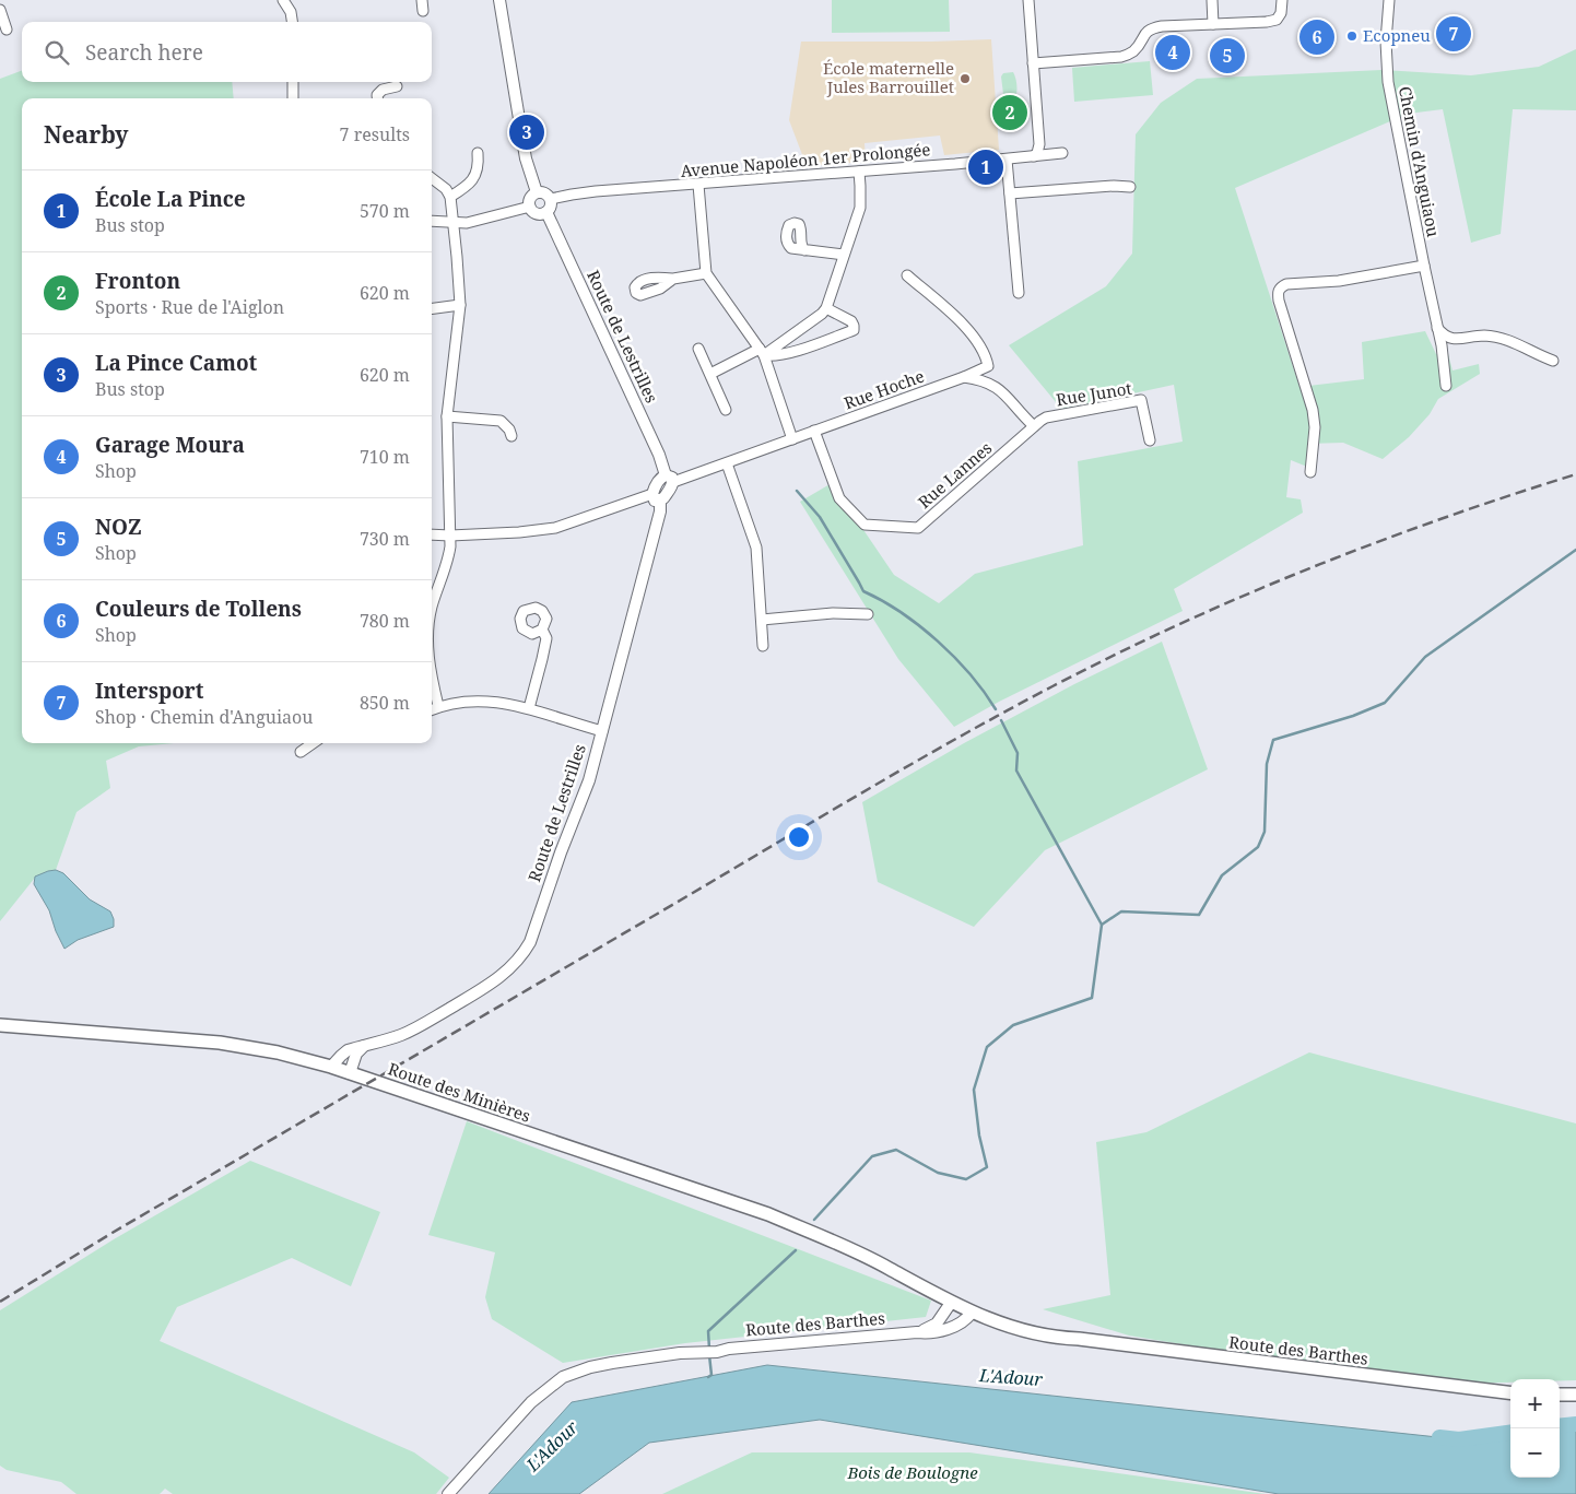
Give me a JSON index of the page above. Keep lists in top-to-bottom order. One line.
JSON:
{"streets":{"main road":["Route des Minières","Route des Barthes"],"street":["Avenue Napoléon 1er Prolongée","Chemin d'Anguiaou","Route de Lestrilles","Rue Hoche","Rue Junot","Rue Lannes"]},"crossings":[["Avenue Napoléon 1er Prolongée","Route de Lestrilles"],["Route de Lestrilles","Rue Hoche"],["Route de Lestrilles","Route des Minières"],["Rue Hoche","Rue Lannes"],["Rue Junot","Rue Lannes"],["Route des Minières","Route des Barthes"]],"water":["L'Adour"],"parks":["Bois de Boulogne"],"places":["Ecopneu","École maternelle Jules Barrouillet"],"page":{"pins":["7","6","4","5","2","3","1"],"search":"Search here","heading":["Nearby","7 results"],"list":[{"mark":"1","name":"École La Pince","note":"Bus stop","value":"570 m"},{"mark":"2","name":"Fronton","note":"Sports · Rue de l'Aiglon","value":"620 m"},{"mark":"3","name":"La Pince Camot","note":"Bus stop","value":"620 m"},{"mark":"4","name":"Garage Moura","note":"Shop","value":"710 m"},{"mark":"5","name":"NOZ","note":"Shop","value":"730 m"},{"mark":"6","name":"Couleurs de Tollens","note":"Shop","value":"780 m"},{"mark":"7","name":"Intersport","note":"Shop · Chemin d'Anguiaou","value":"850 m"}],"map_buttons":["+","−"]}}
